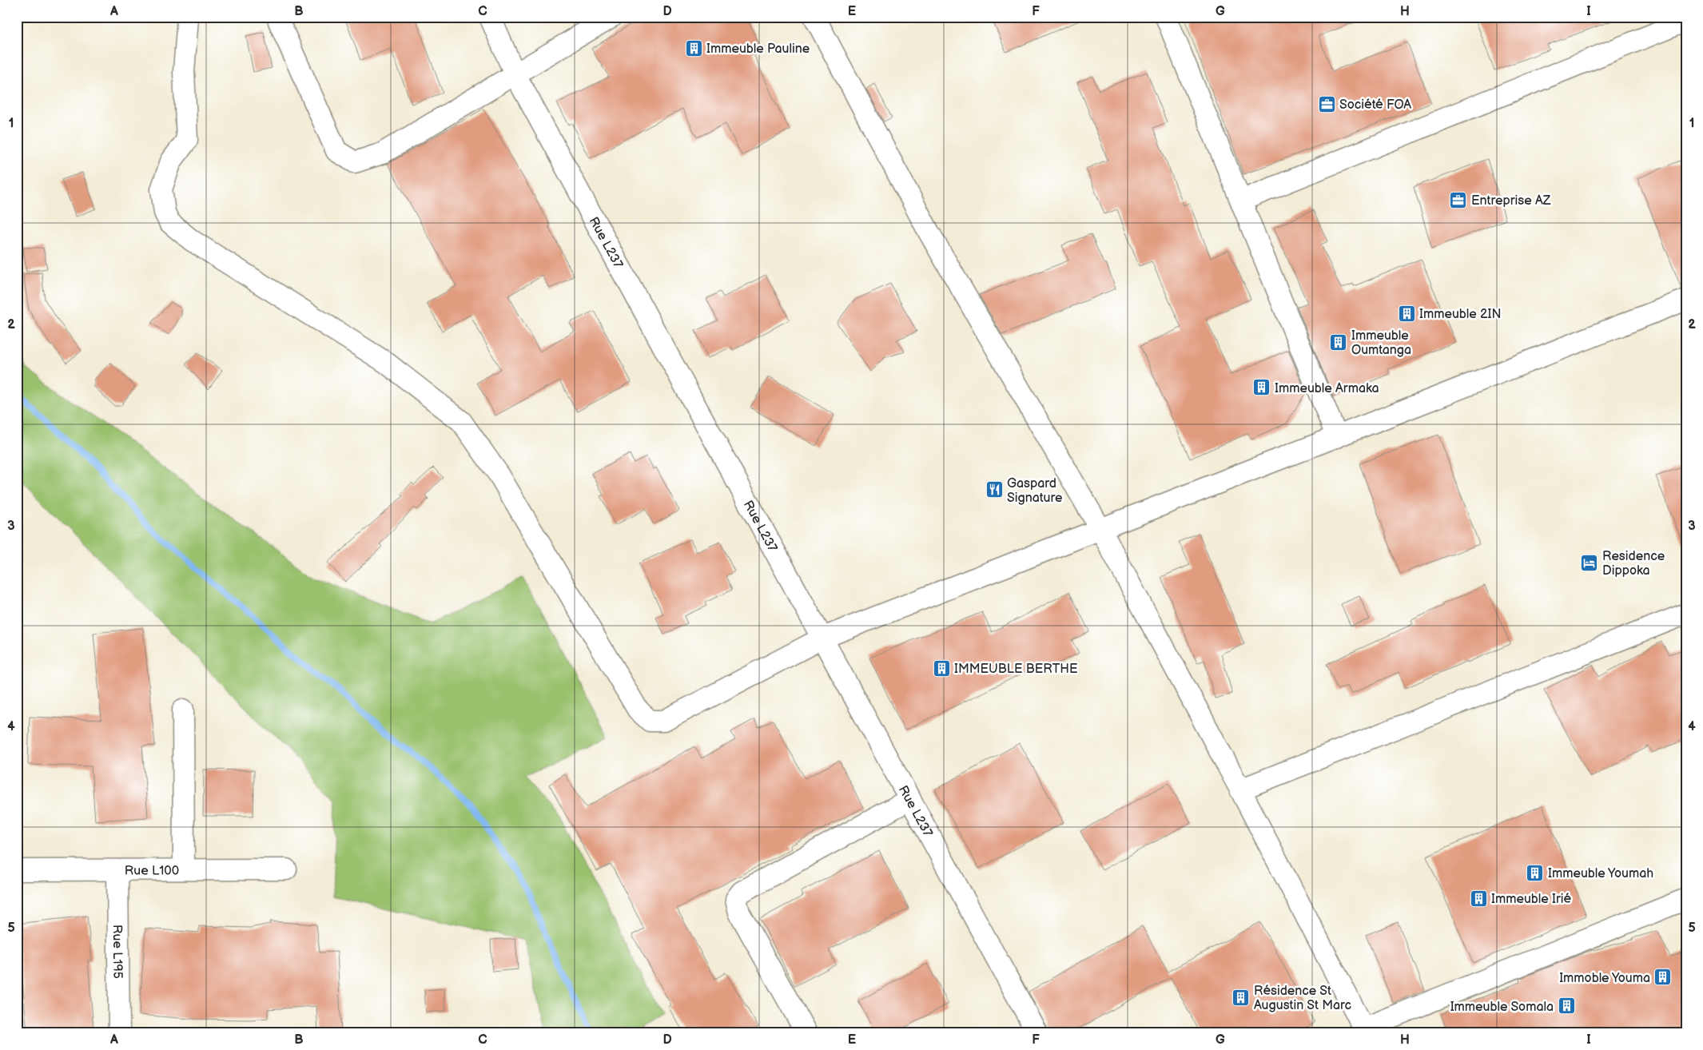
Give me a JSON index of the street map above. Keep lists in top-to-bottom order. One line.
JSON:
{"streets":{"street":["Rue L237","Rue L100","Rue L195"]},"crossings":[["Rue L100","Rue L195"]],"places":{"building":["Immeuble Pauline","Immeuble 2IN","Immeuble Oumtanga","Immeuble Armaka","IMMEUBLE BERTHE","Immeuble Youmah","Immeuble Irié","Immoble Youma","Résidence St Augustin St Marc","Immeuble Somala"],"office":["Société FOA","Entreprise AZ"],"restaurant":["Gaspard Signature"],"hotel":["Residence Dippoka"]},"grid":{"columns":["A","B","C","D","E","F","G","H","I"],"rows":["1","2","3","4","5"]}}
